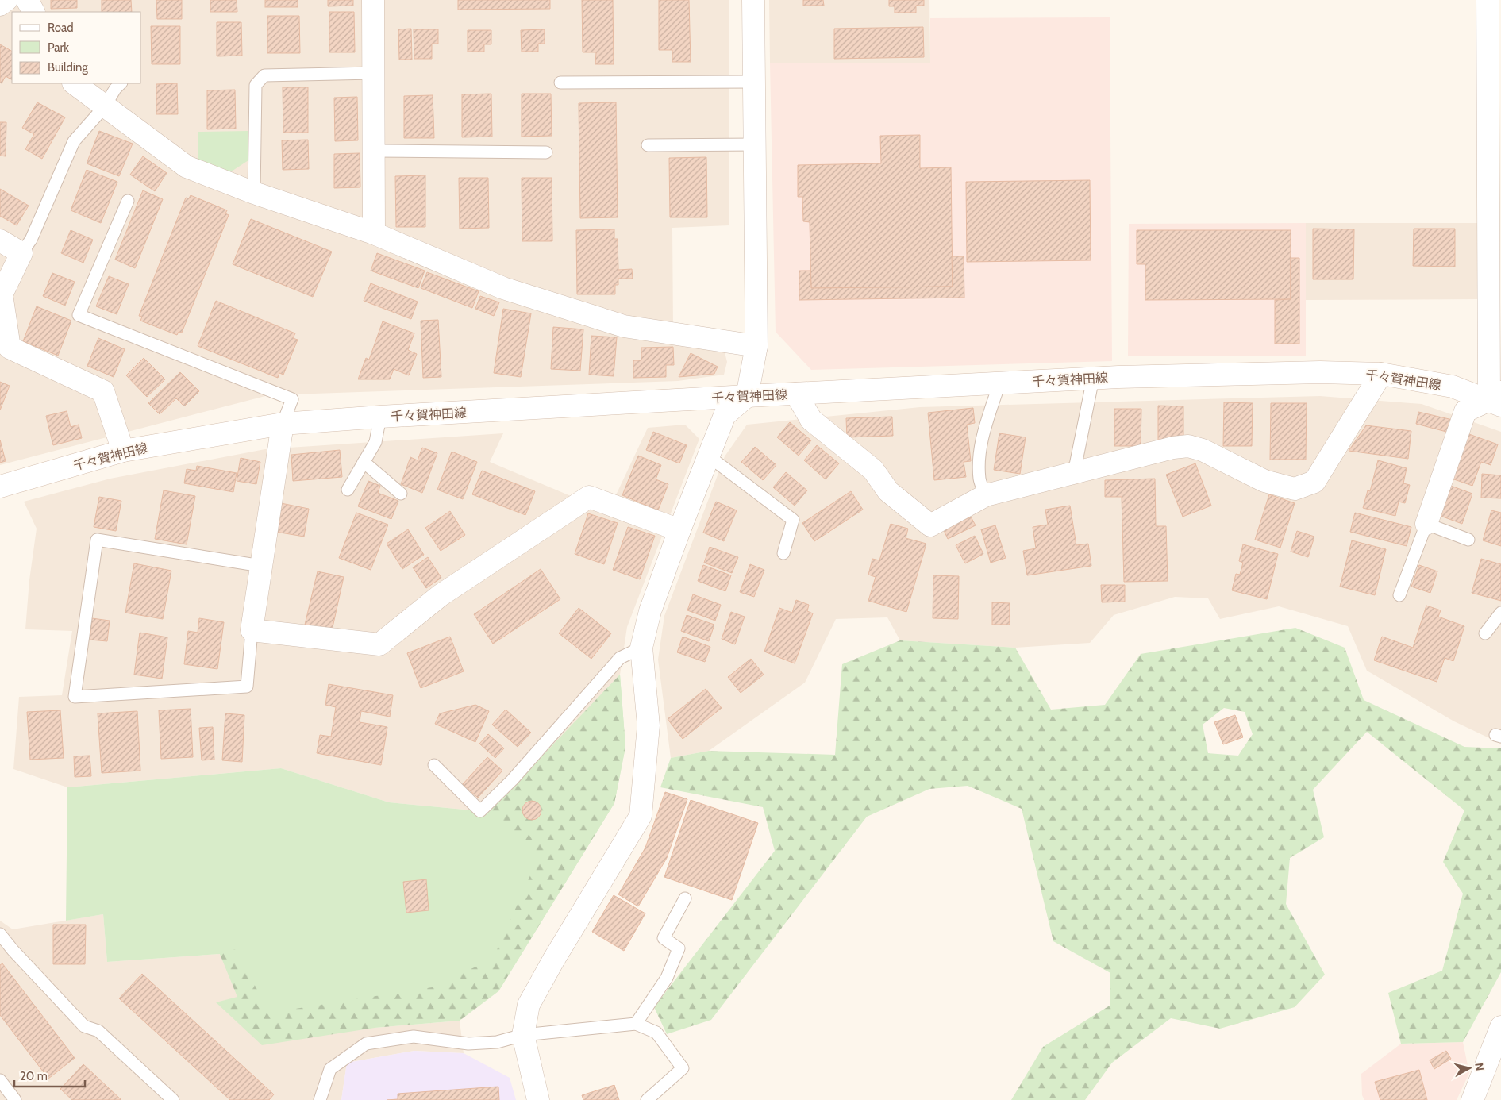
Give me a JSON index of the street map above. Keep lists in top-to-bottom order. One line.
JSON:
{"streets":{"street":["千々賀神田線"]},"legend":["Road","Park","Building"],"scale_bar":"20 m","north":"right"}
